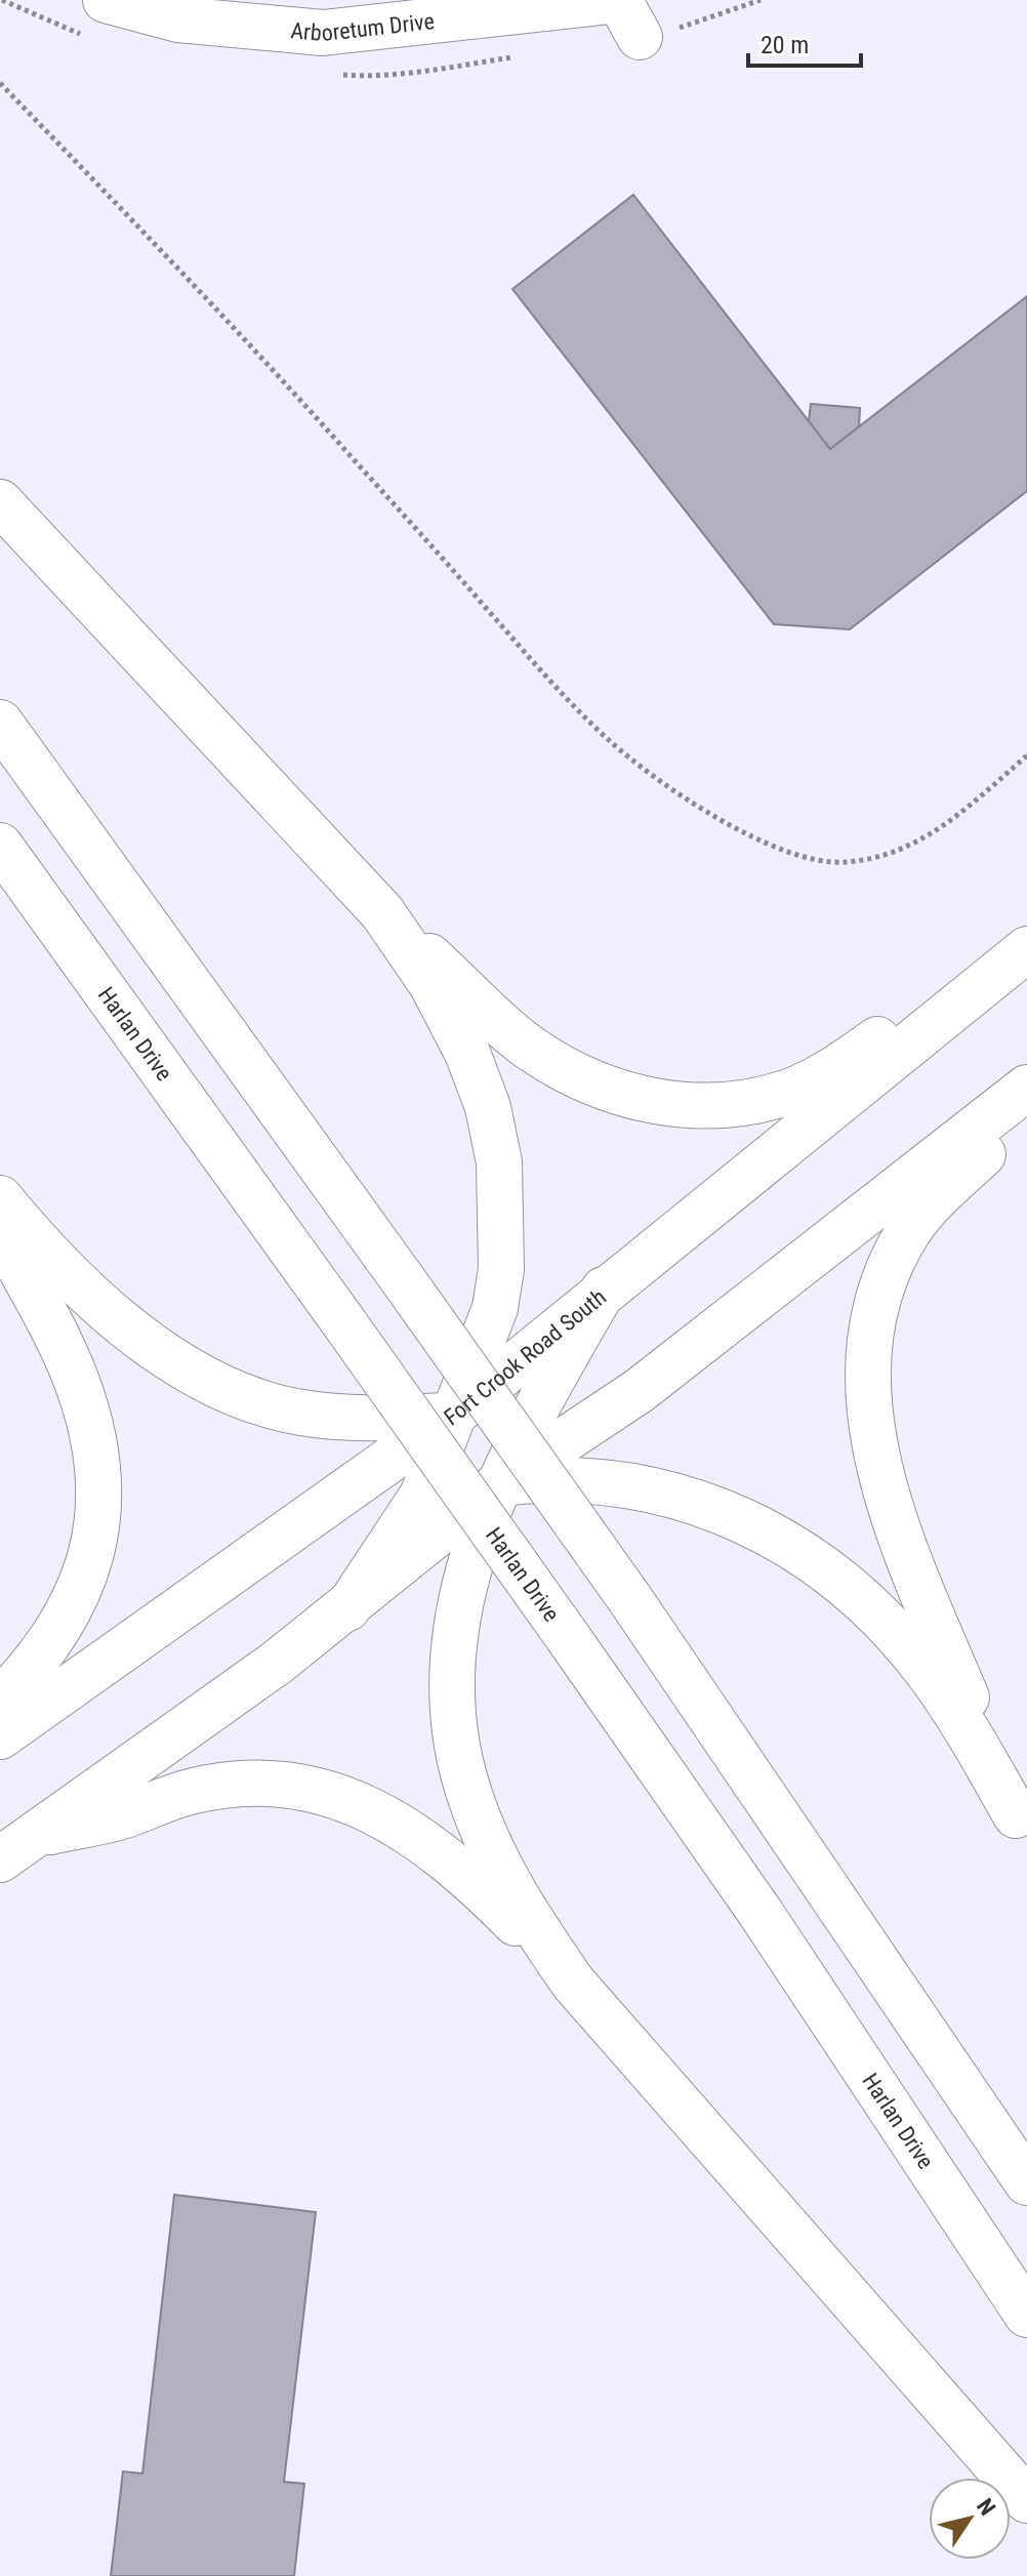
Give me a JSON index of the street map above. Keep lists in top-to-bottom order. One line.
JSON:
{"streets":{"main road":["Arboretum Drive","Harlan Drive","Fort Crook Road South"]},"scale_bar":"20 m","north":"top right"}
